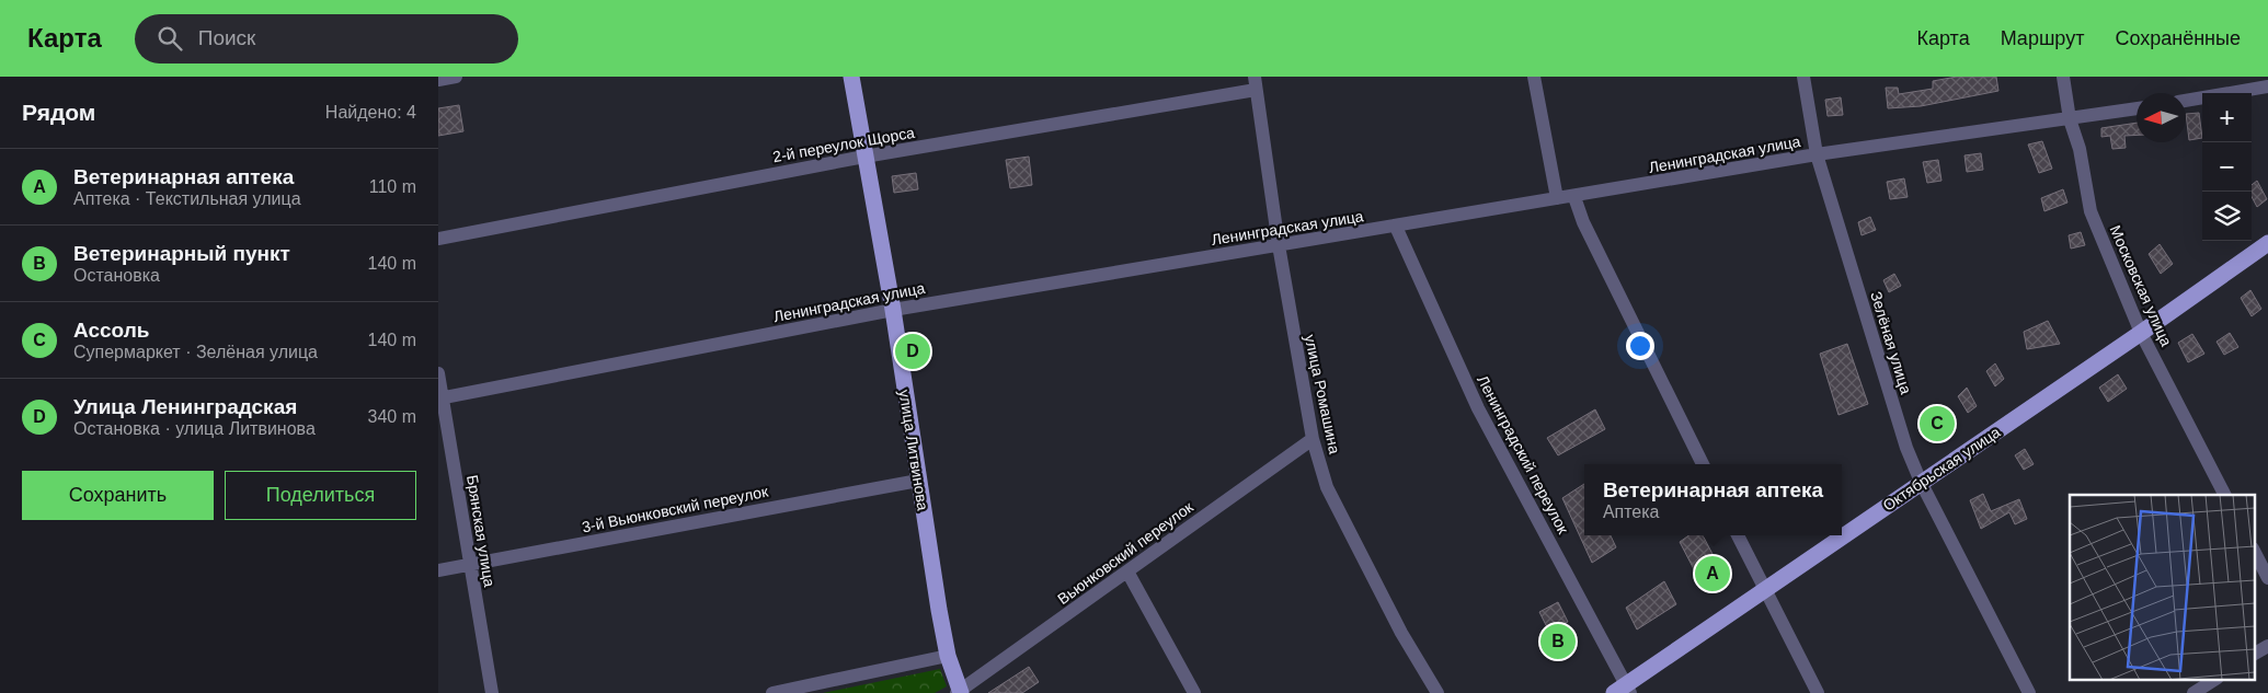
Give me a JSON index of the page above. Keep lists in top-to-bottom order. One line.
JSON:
{"streets":{"main road":["улица Литвинова","Октябрьская улица"],"street":["2-й переулок Щорса","Ленинградская улица","Московская улица","Зелёная улица","улица Ромашина","Ленинградский переулок","3-й Вьюнковский переулок","Брянская улица","Вьюнковский переулок"]},"crossings":[["2-й переулок Щорса","улица Ромашина"],["2-й переулок Щорса","улица Литвинова"],["Ленинградская улица","Московская улица"],["Ленинградская улица","Зелёная улица"],["Ленинградская улица","улица Ромашина"],["Ленинградская улица","улица Литвинова"],["Ленинградская улица","Ленинградский переулок"],["Ленинградская улица","Брянская улица"],["Московская улица","Октябрьская улица"],["Зелёная улица","Октябрьская улица"],["улица Ромашина","Вьюнковский переулок"],["улица Литвинова","3-й Вьюнковский переулок"],["улица Литвинова","Вьюнковский переулок"],["Ленинградский переулок","Октябрьская улица"],["3-й Вьюнковский переулок","Брянская улица"]],"north":"left","page":{"header":"Карта","search":"Поиск","nav":["Карта","Маршрут","Сохранённые"],"heading":["Рядом","Найдено: 4"],"map_buttons":["+","−"],"list":[{"mark":"A","name":"Ветеринарная аптека","note":"Аптека · Текстильная улица","value":"110 m"},{"mark":"B","name":"Ветеринарный пункт","note":"Остановка","value":"140 m"},{"mark":"C","name":"Ассоль","note":"Супермаркет · Зелёная улица","value":"140 m"},{"mark":"D","name":"Улица Ленинградская","note":"Остановка · улица Литвинова","value":"340 m"}],"pins":["D","C","A","B"],"buttons":["Сохранить","Поделиться"],"popup":["Ветеринарная аптека","Аптека"]}}
